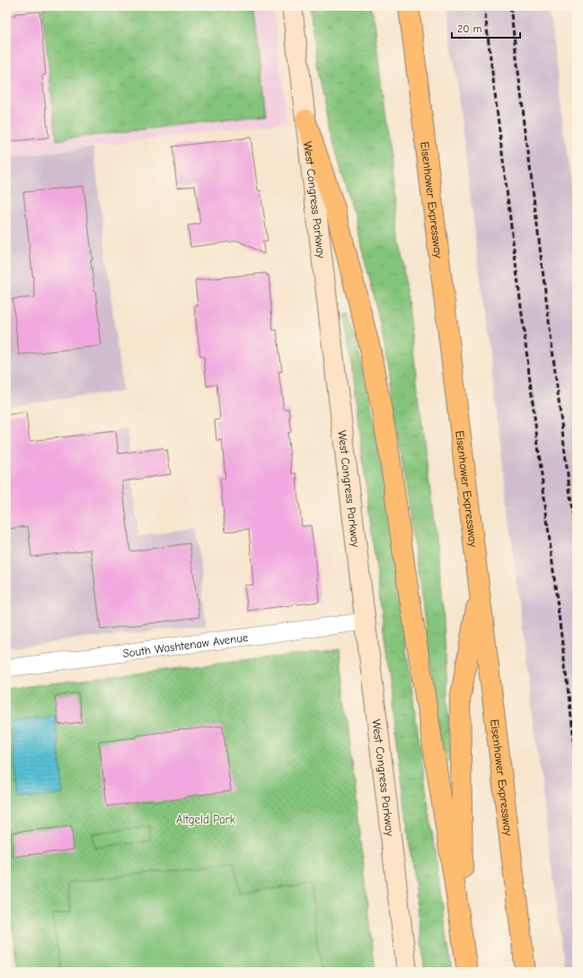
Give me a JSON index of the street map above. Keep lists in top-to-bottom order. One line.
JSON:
{"streets":{"highway":["Eisenhower Expressway"],"street":["West Congress Parkway","South Washtenaw Avenue"]},"crossings":[["West Congress Parkway","South Washtenaw Avenue"]],"parks":["Altgeld Park"],"scale_bar":"20 m"}
